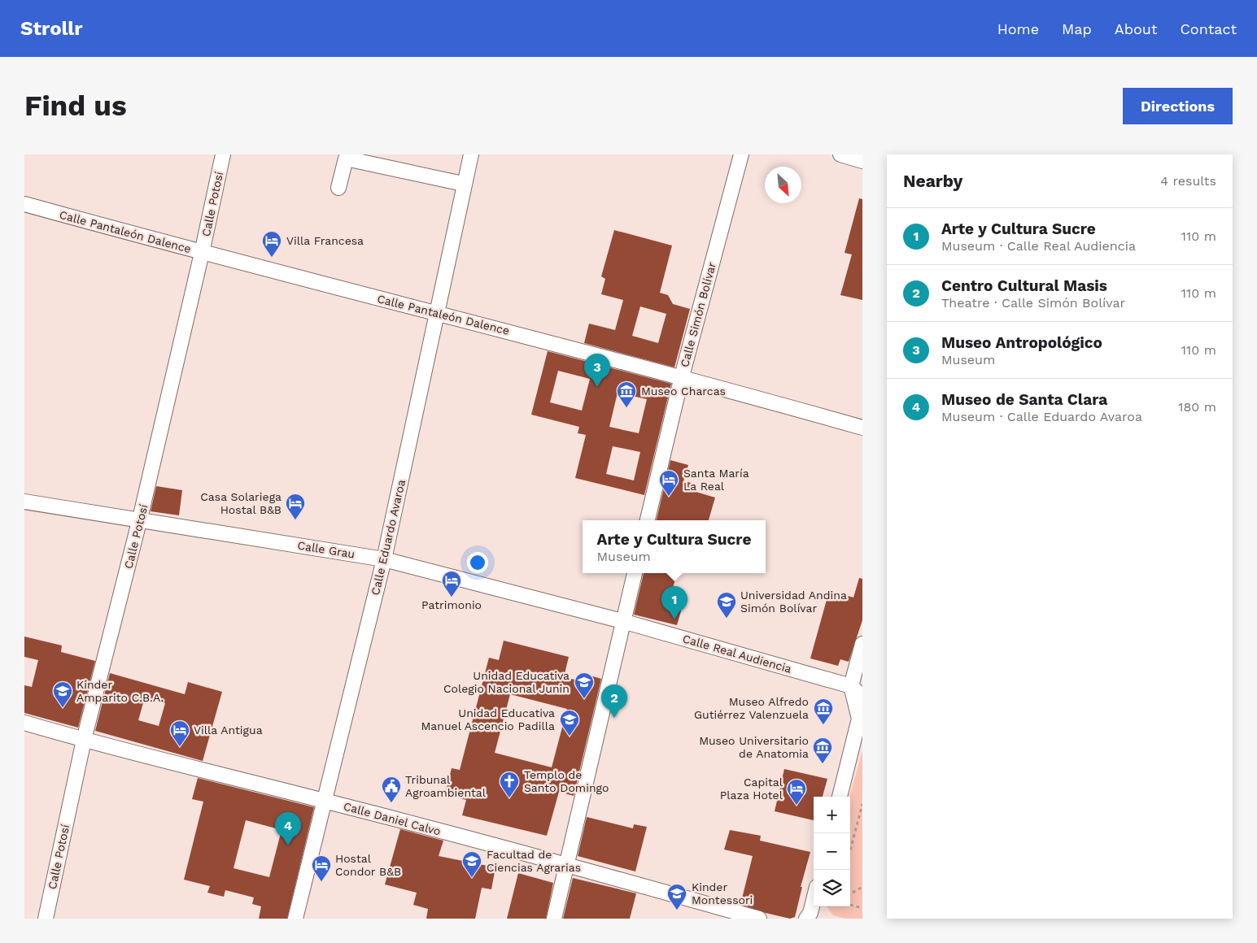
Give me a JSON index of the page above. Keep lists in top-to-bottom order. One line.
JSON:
{"streets":{"street":["Calle Potosí","Calle Pantaleón Dalence","Calle Simón Bolívar","Calle Eduardo Avaroa","Calle Grau","Calle Real Audiencia","Calle Daniel Calvo"]},"crossings":[["Calle Potosí","Calle Pantaleón Dalence"],["Calle Potosí","Calle Grau"],["Calle Potosí","Calle Daniel Calvo"],["Calle Pantaleón Dalence","Calle Simón Bolívar"],["Calle Pantaleón Dalence","Calle Eduardo Avaroa"],["Calle Eduardo Avaroa","Calle Grau"],["Calle Eduardo Avaroa","Calle Daniel Calvo"],["Calle Grau","Calle Real Audiencia"]],"places":{"hotel":["Villa Francesa","Santa María La Real","Casa Solariega Hostal B&B","Patrimonio","Villa Antigua","Capital Plaza Hotel","Hostal Condor B&B"],"museum":["Museo Charcas","Museo Alfredo Gutiérrez Valenzuela","Museo Universitario de Anatomia"],"school or university":["Universidad Andina Simón Bolívar","Unidad Educativa Colegio Nacional Junin","Kinder Amparito C.B.A.","Unidad Educativa Manuel Ascencio Padilla","Facultad de Ciencias Agrarias","Kinder Montessori"],"church":["Templo de Santo Domingo"],"public building":["Tribunal Agroambiental"]},"north":"bottom right","page":{"header":"Strollr","nav":["Home","Map","About","Contact"],"buttons":"Directions","title":"Find us","heading":["Nearby","4 results"],"list":[{"mark":"1","name":"Arte y Cultura Sucre","note":"Museum · Calle Real Audiencia","value":"110 m"},{"mark":"2","name":"Centro Cultural Masis","note":"Theatre · Calle Simón Bolívar","value":"110 m"},{"mark":"3","name":"Museo Antropológico","note":"Museum","value":"110 m"},{"mark":"4","name":"Museo de Santa Clara","note":"Museum · Calle Eduardo Avaroa","value":"180 m"}],"pins":["3","1","2","4"],"popup":["Arte y Cultura Sucre","Museum"],"map_buttons":["+","−"]}}
